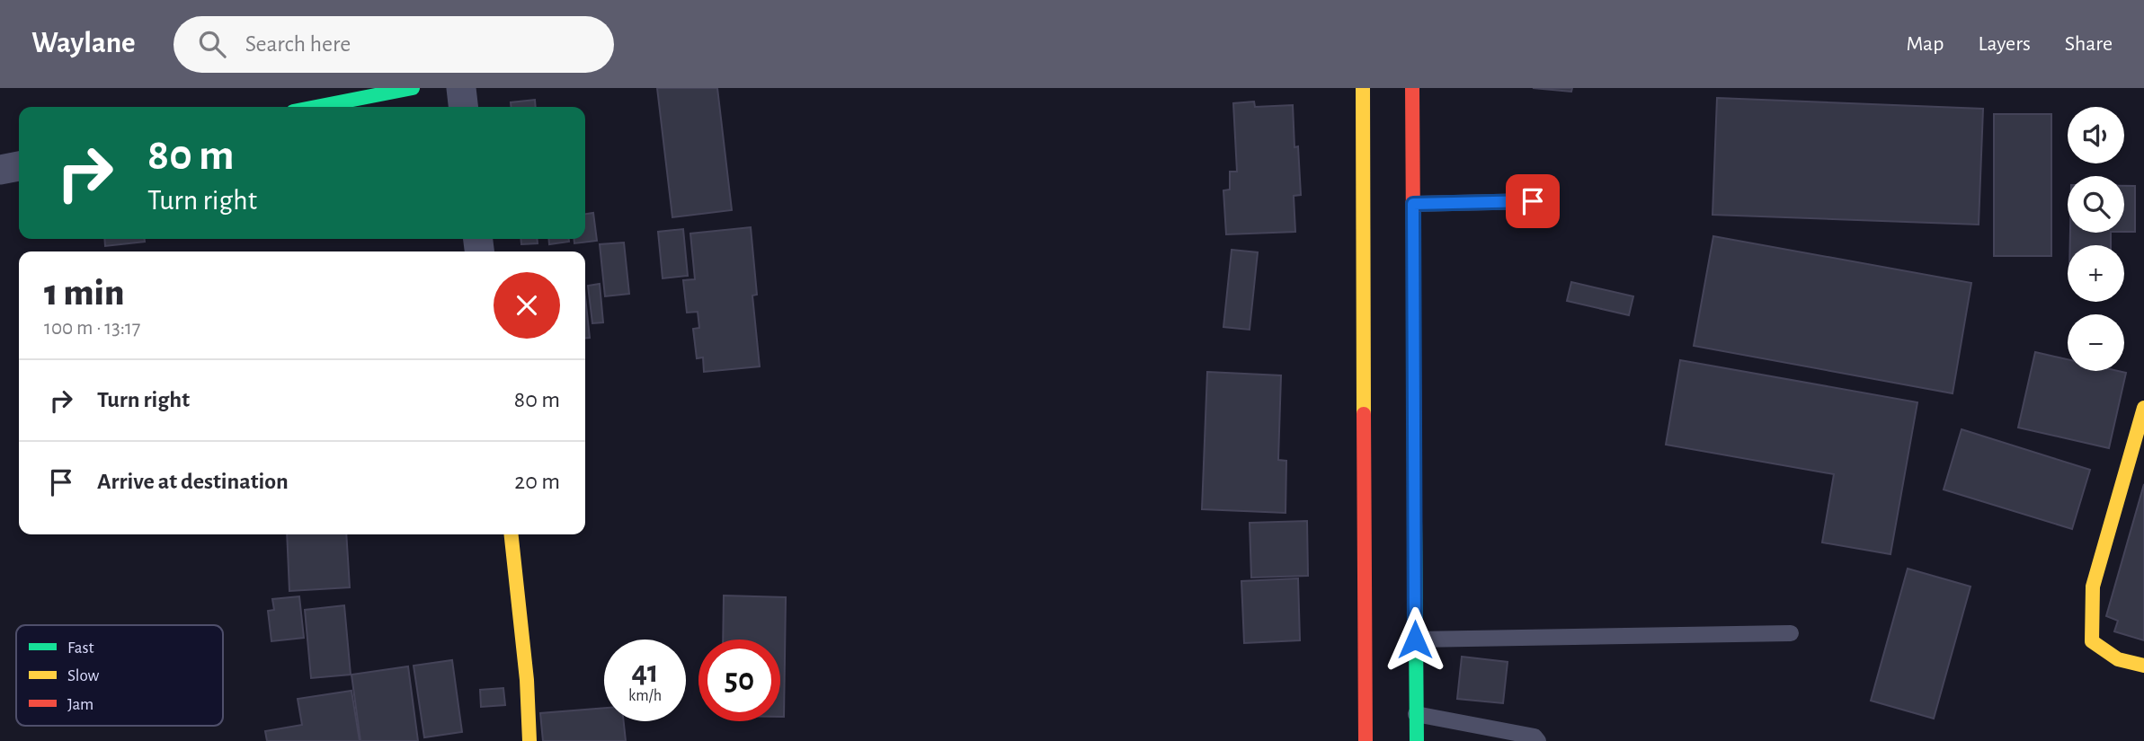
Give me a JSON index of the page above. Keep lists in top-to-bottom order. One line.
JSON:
{"legend":["Fast","Slow","Jam"],"page":{"header":"Waylane","search":"Search here","nav":["Map","Layers","Share"],"map_buttons":["+","−"],"turn":["80 m","Turn right"],"heading":["1 min","100 m · 13:17"],"list":[{"name":"Turn right","value":"80 m"},{"name":"Arrive at destination","value":"20 m"}],"speed":"41 km/h","limit":"50"}}
